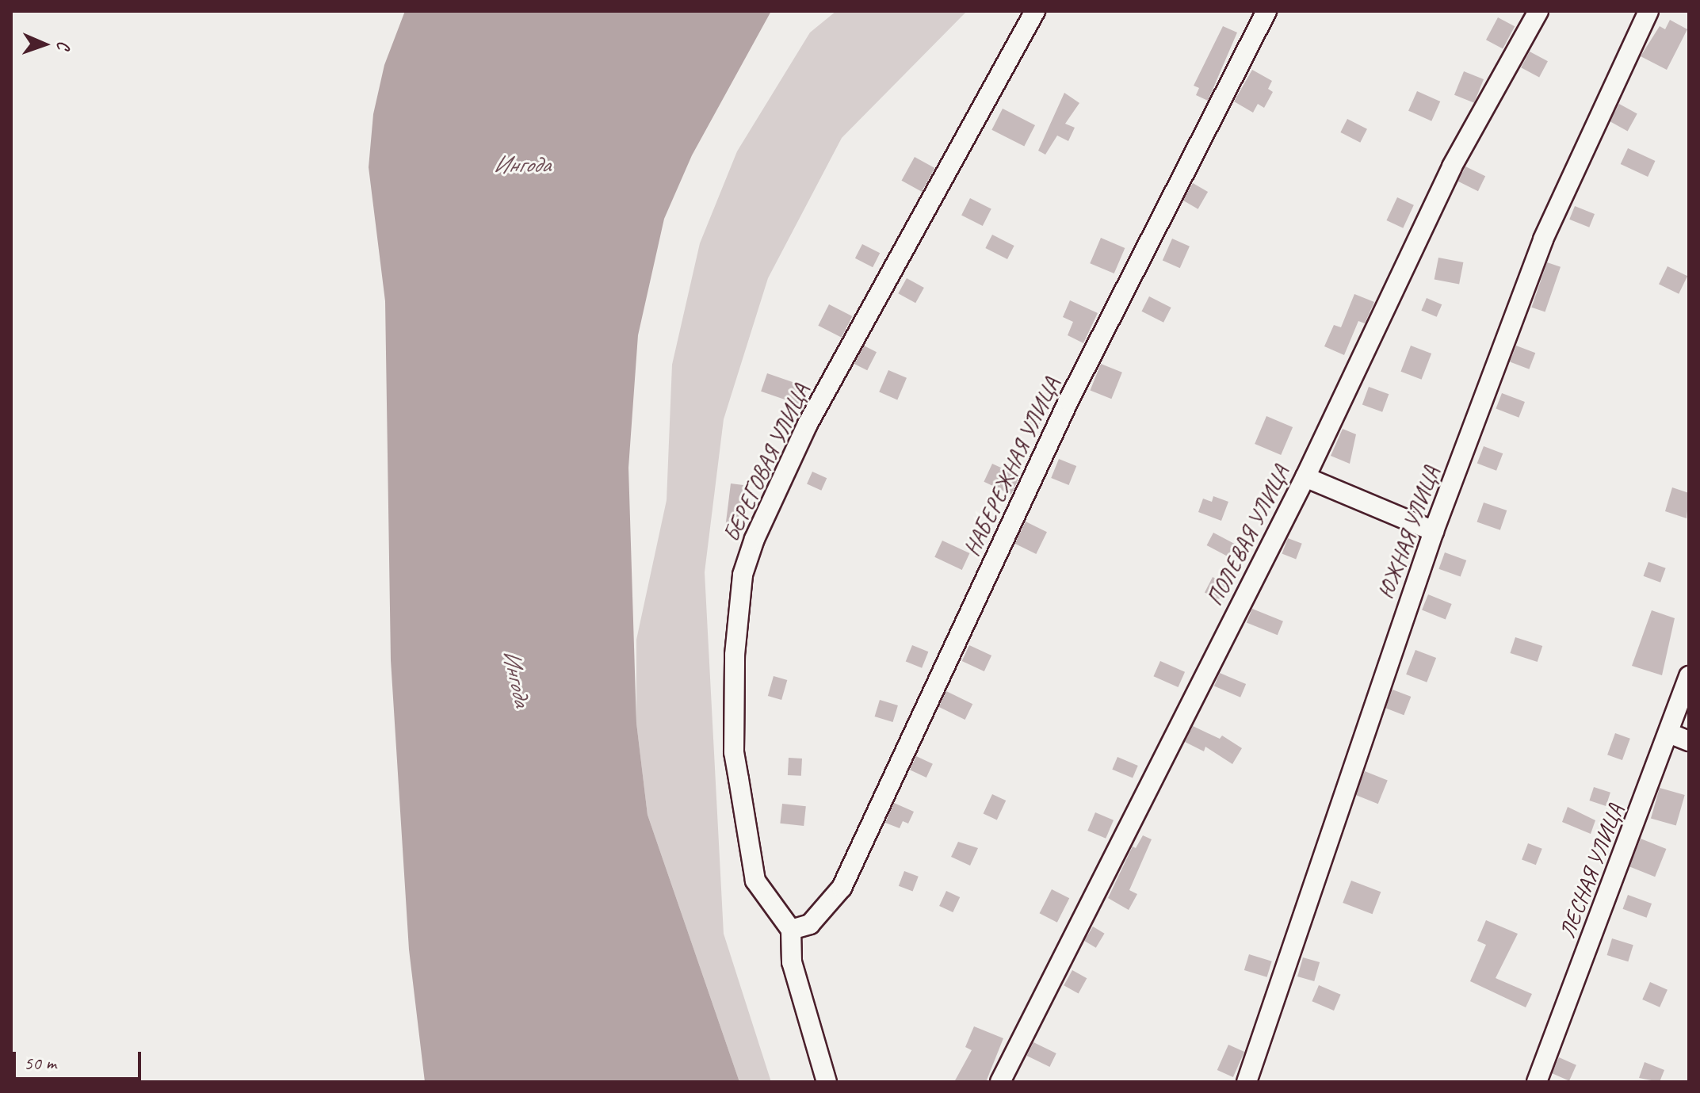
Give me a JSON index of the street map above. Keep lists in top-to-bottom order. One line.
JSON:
{"streets":{"street":["БЕРЕГОВАЯ УЛИЦА","НАБЕРЕЖНАЯ УЛИЦА","ЮЖНАЯ УЛИЦА","ПОЛЕВАЯ УЛИЦА","ЛЕСНАЯ УЛИЦА"]},"crossings":[["БЕРЕГОВАЯ УЛИЦА","НАБЕРЕЖНАЯ УЛИЦА"]],"water":["Ингода"],"scale_bar":"50 m","north":"right"}
